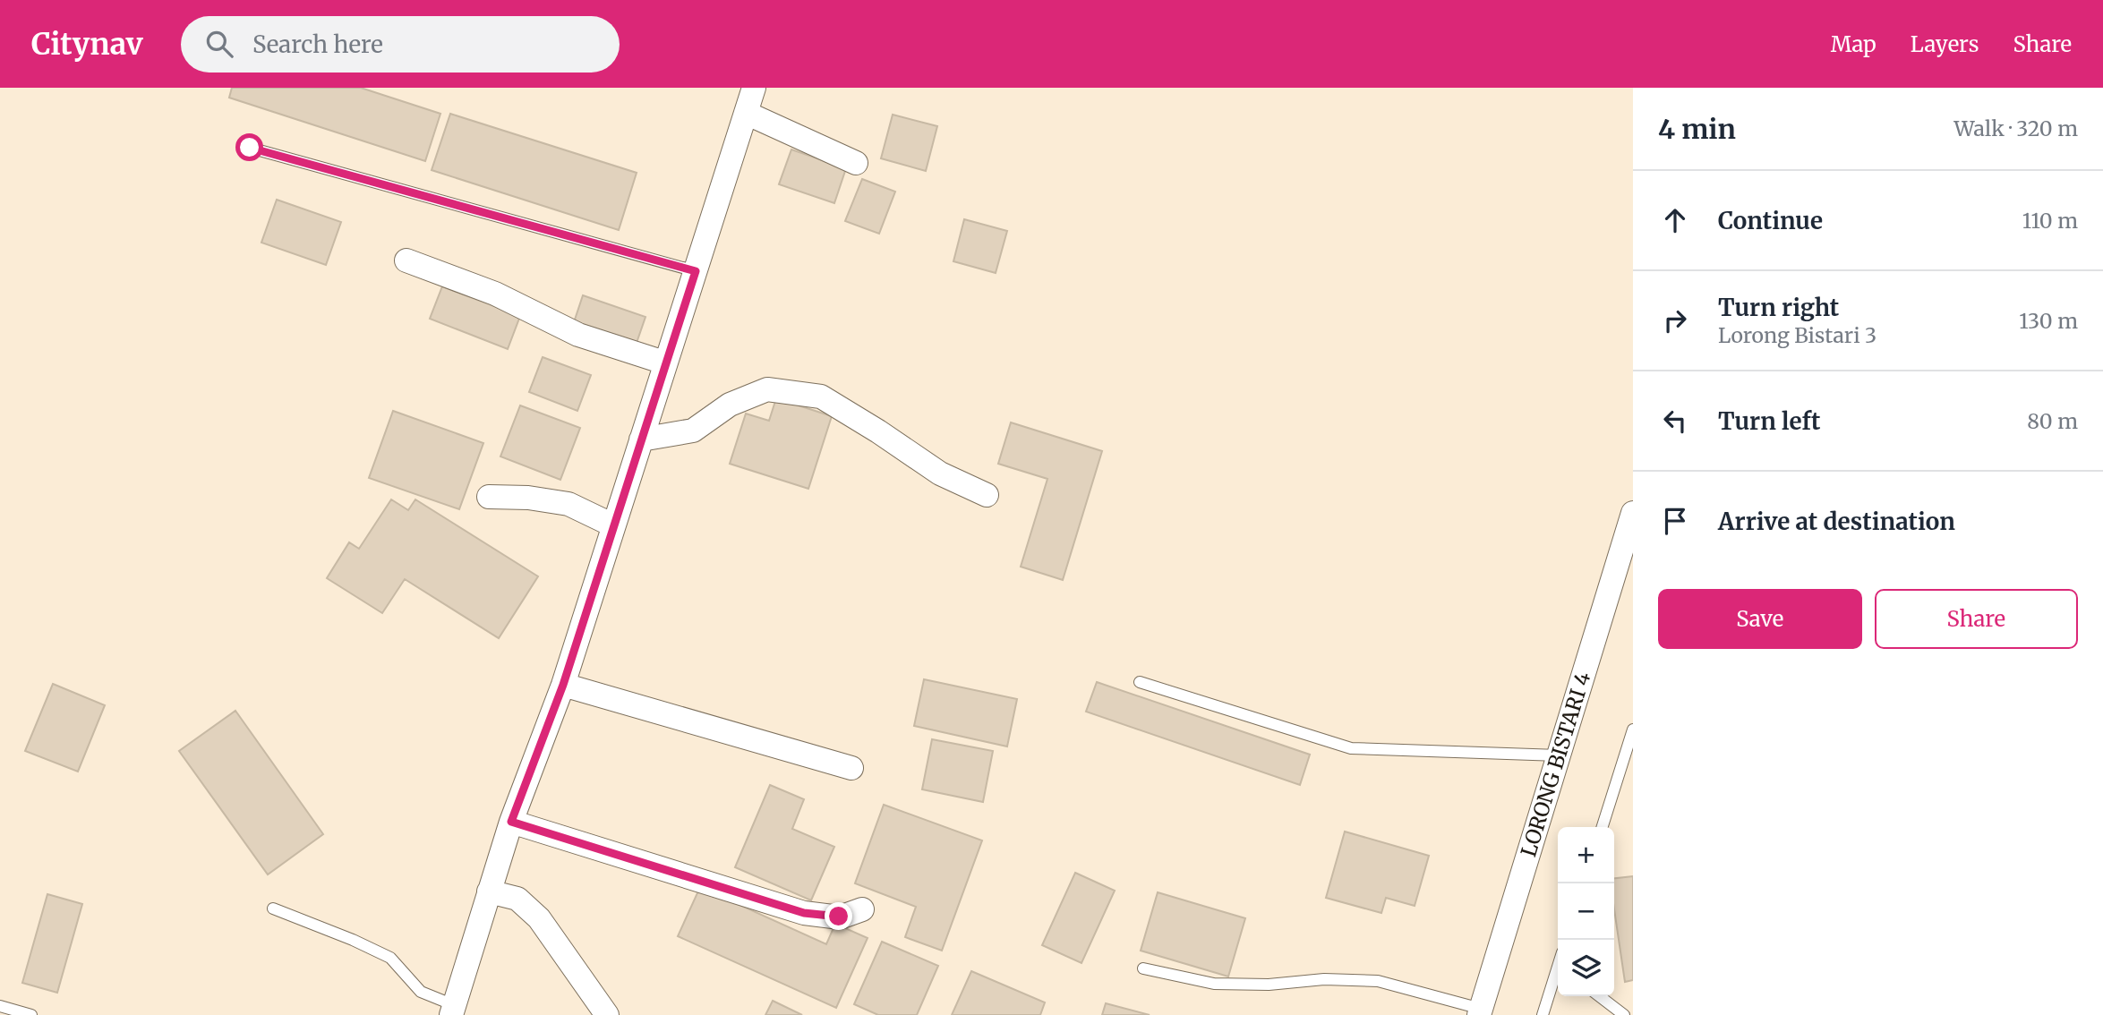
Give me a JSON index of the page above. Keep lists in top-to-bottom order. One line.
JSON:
{"streets":{"street":["LORONG BISTARI 4"]},"page":{"header":"Citynav","search":"Search here","nav":["Map","Layers","Share"],"heading":["4 min","Walk · 320 m"],"list":[["Continue","110 m"],["Turn right","Lorong Bistari 3","130 m"],["Turn left","80 m"],"Arrive at destination"],"buttons":["Save","Share"],"map_buttons":["+","−"]}}
